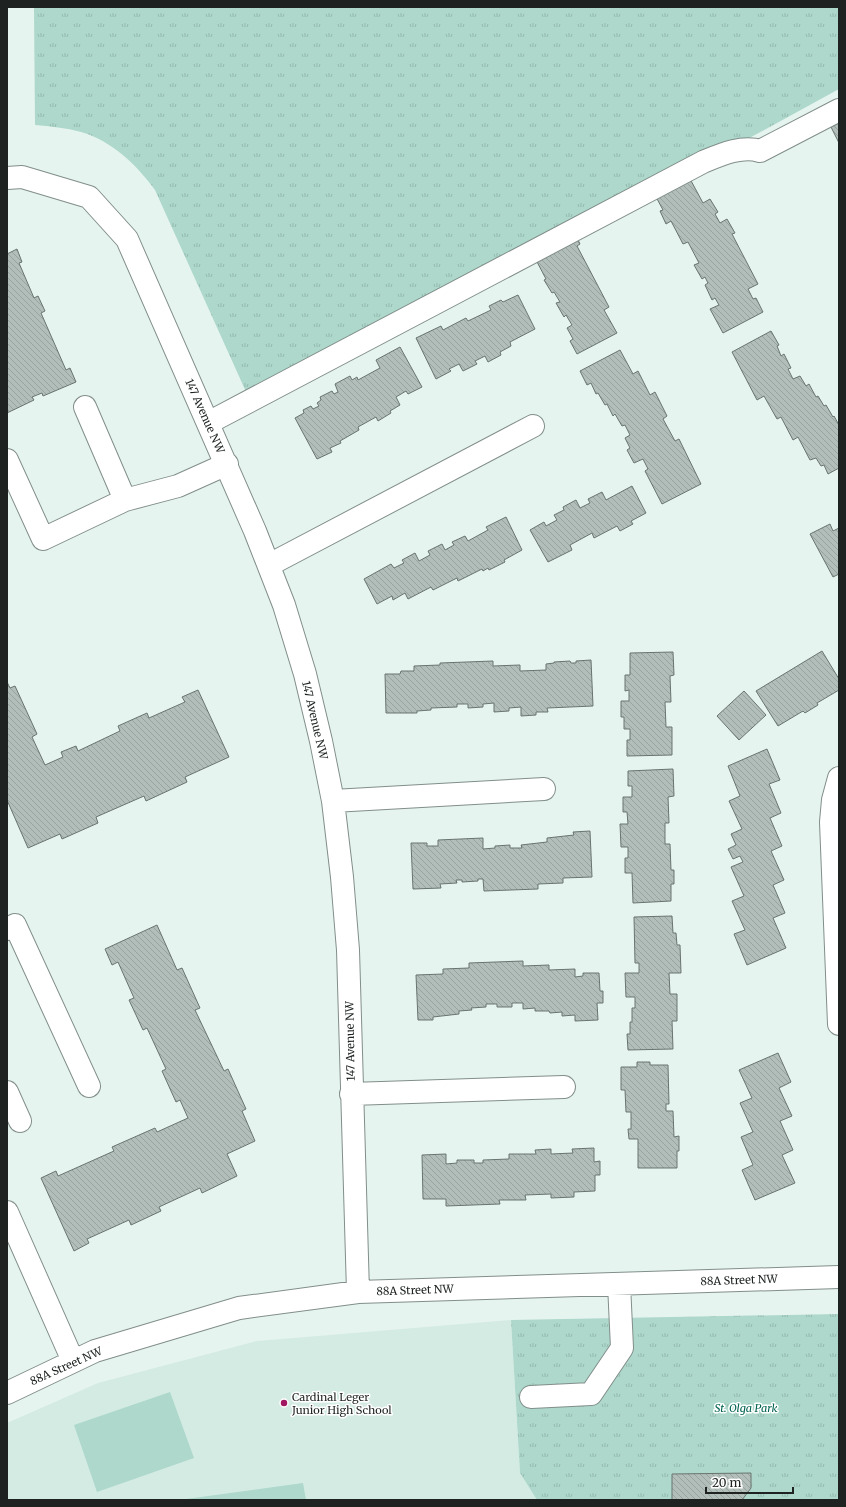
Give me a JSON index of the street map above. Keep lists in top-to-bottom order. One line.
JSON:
{"streets":{"street":["147 Avenue NW","88A Street NW"]},"crossings":[["147 Avenue NW","88A Street NW"]],"parks":["St. Olga Park"],"places":["Cardinal Leger Junior High School"],"scale_bar":"20 m"}
